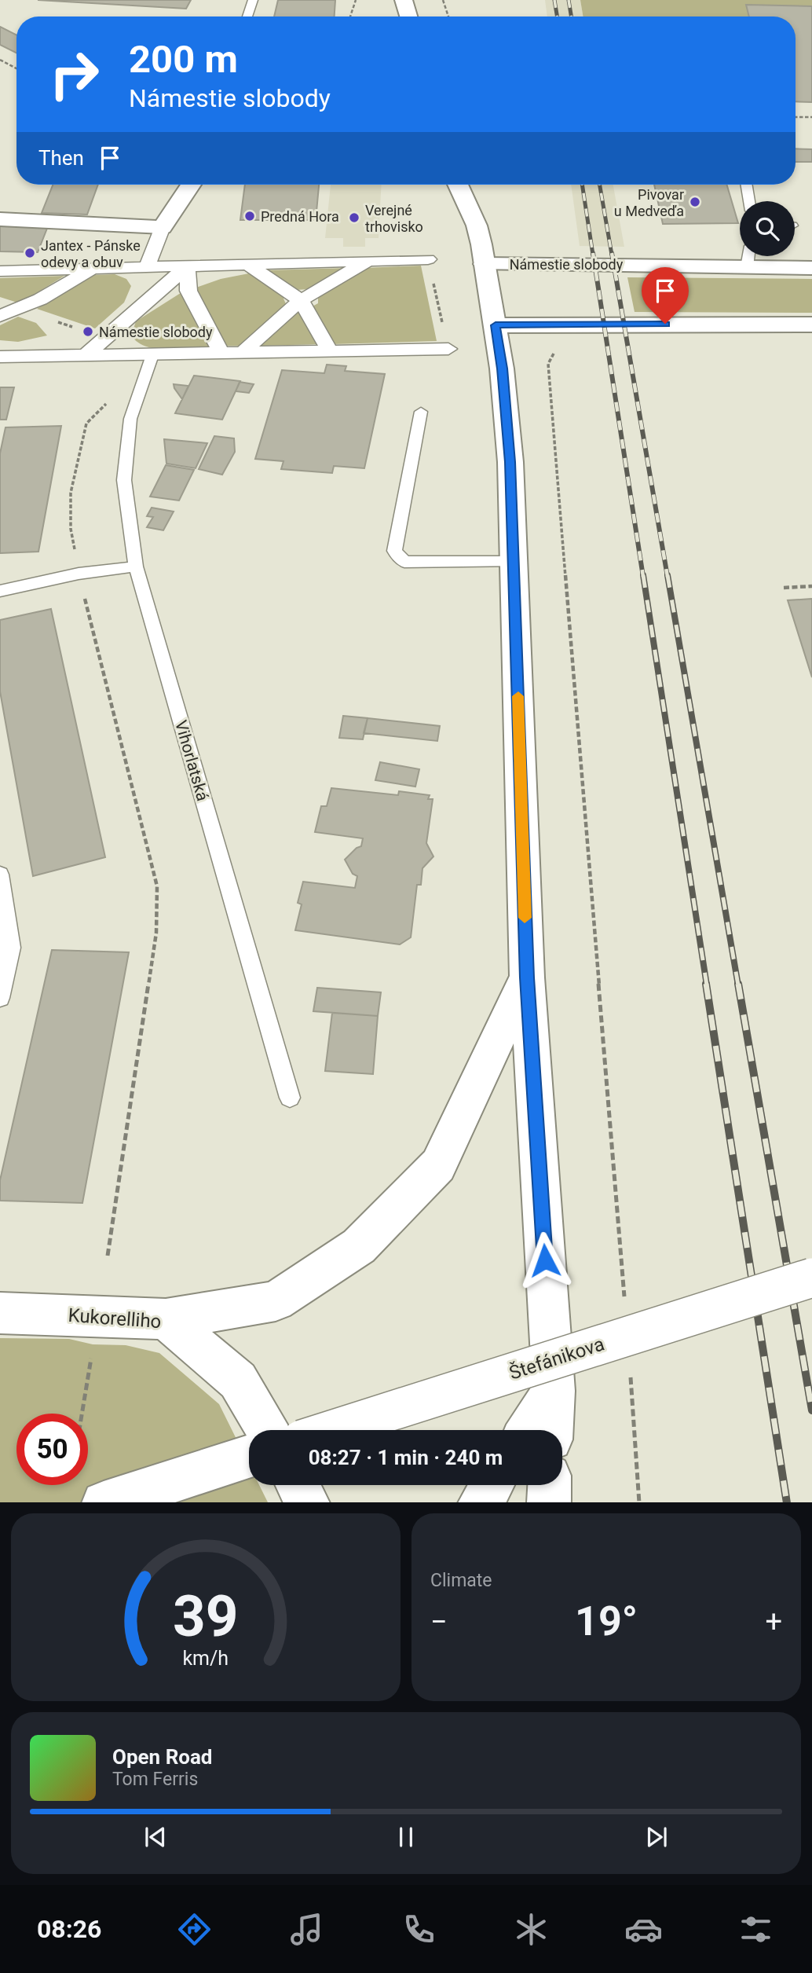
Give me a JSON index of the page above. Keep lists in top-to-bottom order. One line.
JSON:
{"streets":{"main road":["Námestie slobody","Kukorelliho","Štefánikova"],"lane":["Vihorlatská"]},"places":["Pivovar u Medveďa","Predná Hora","Verejné trhovisko","Jantex - Pánske odevy a obuv","Námestie slobody"],"page":{"turn":["200 m","Námestie slobody"],"then":"Then","limit":"50","trip":"08:27 · 1 min · 240 m","tile":"Climate","heat":["−","19°","+"],"song":["Open Road","Tom Ferris"],"tabs":"08:26","gauge":["39","km/h"]}}
